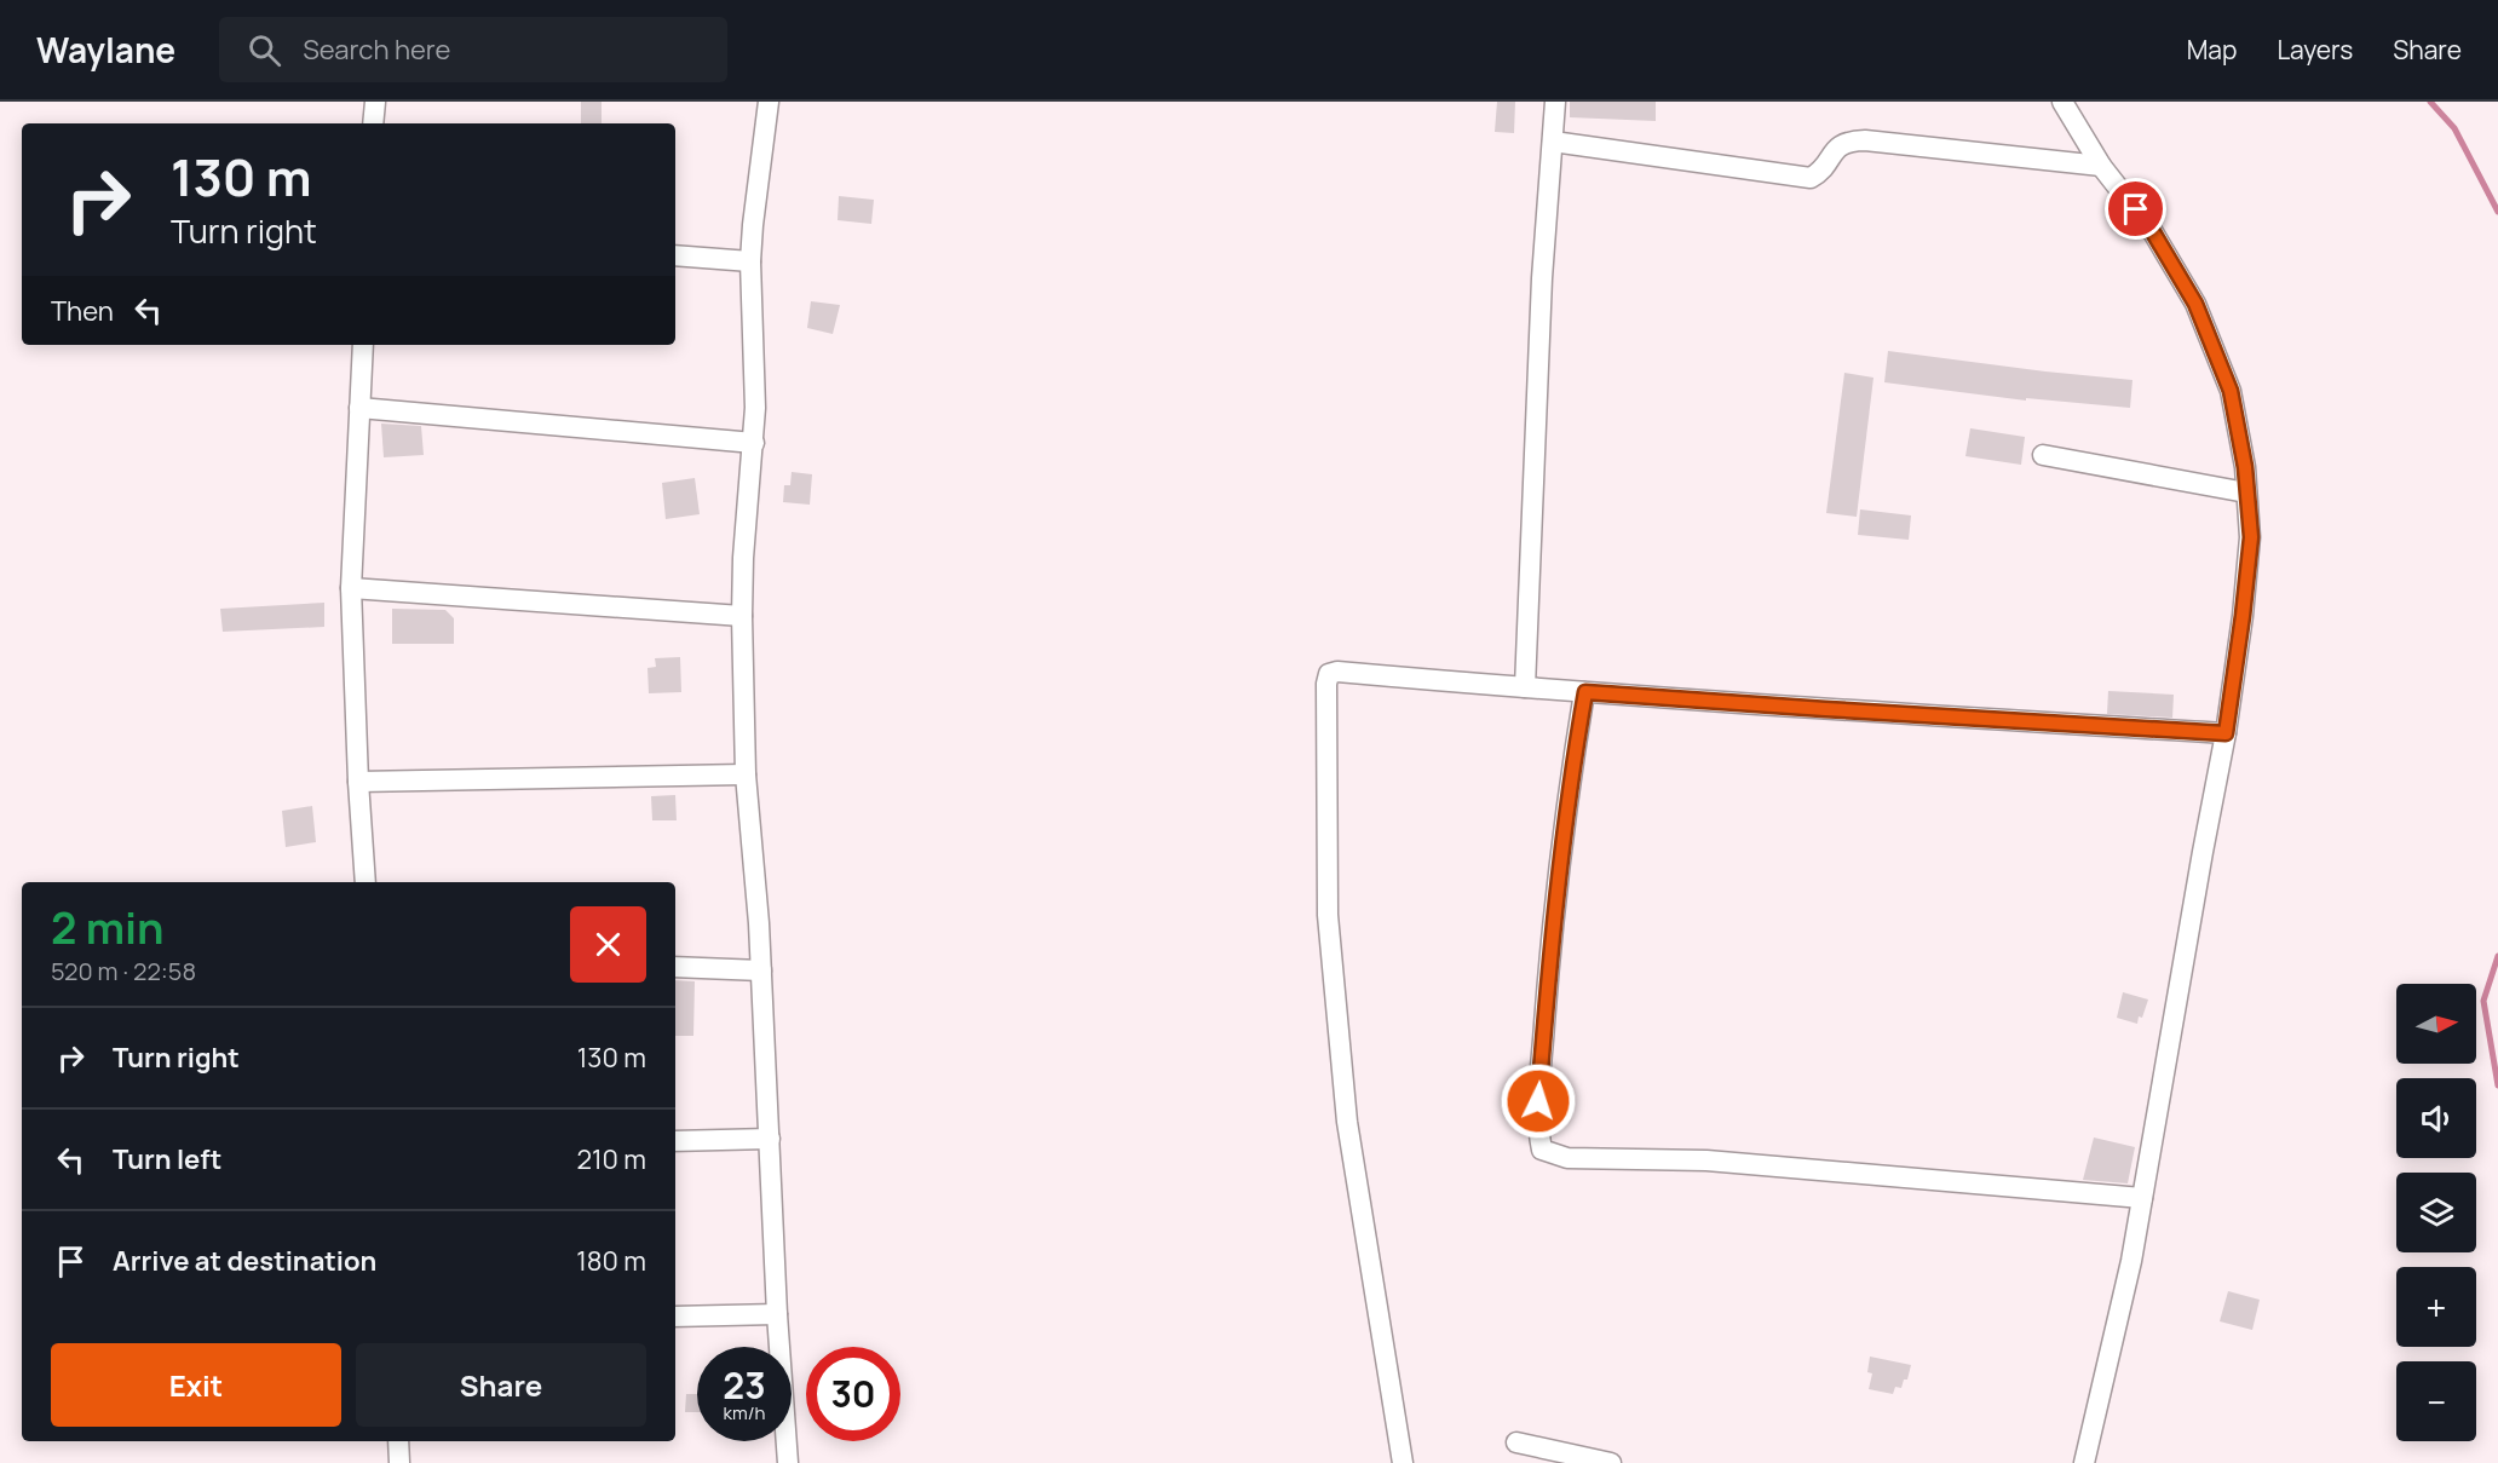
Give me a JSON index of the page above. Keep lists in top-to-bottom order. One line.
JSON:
{"north":"right","page":{"header":"Waylane","search":"Search here","nav":["Map","Layers","Share"],"turn":["130 m","Turn right"],"then":"Then","heading":["2 min","520 m · 22:58"],"map_buttons":["+","−"],"list":[{"name":"Turn right","value":"130 m"},{"name":"Turn left","value":"210 m"},{"name":"Arrive at destination","value":"180 m"}],"buttons":["Exit","Share"],"speed":"23 km/h","limit":"30"}}
